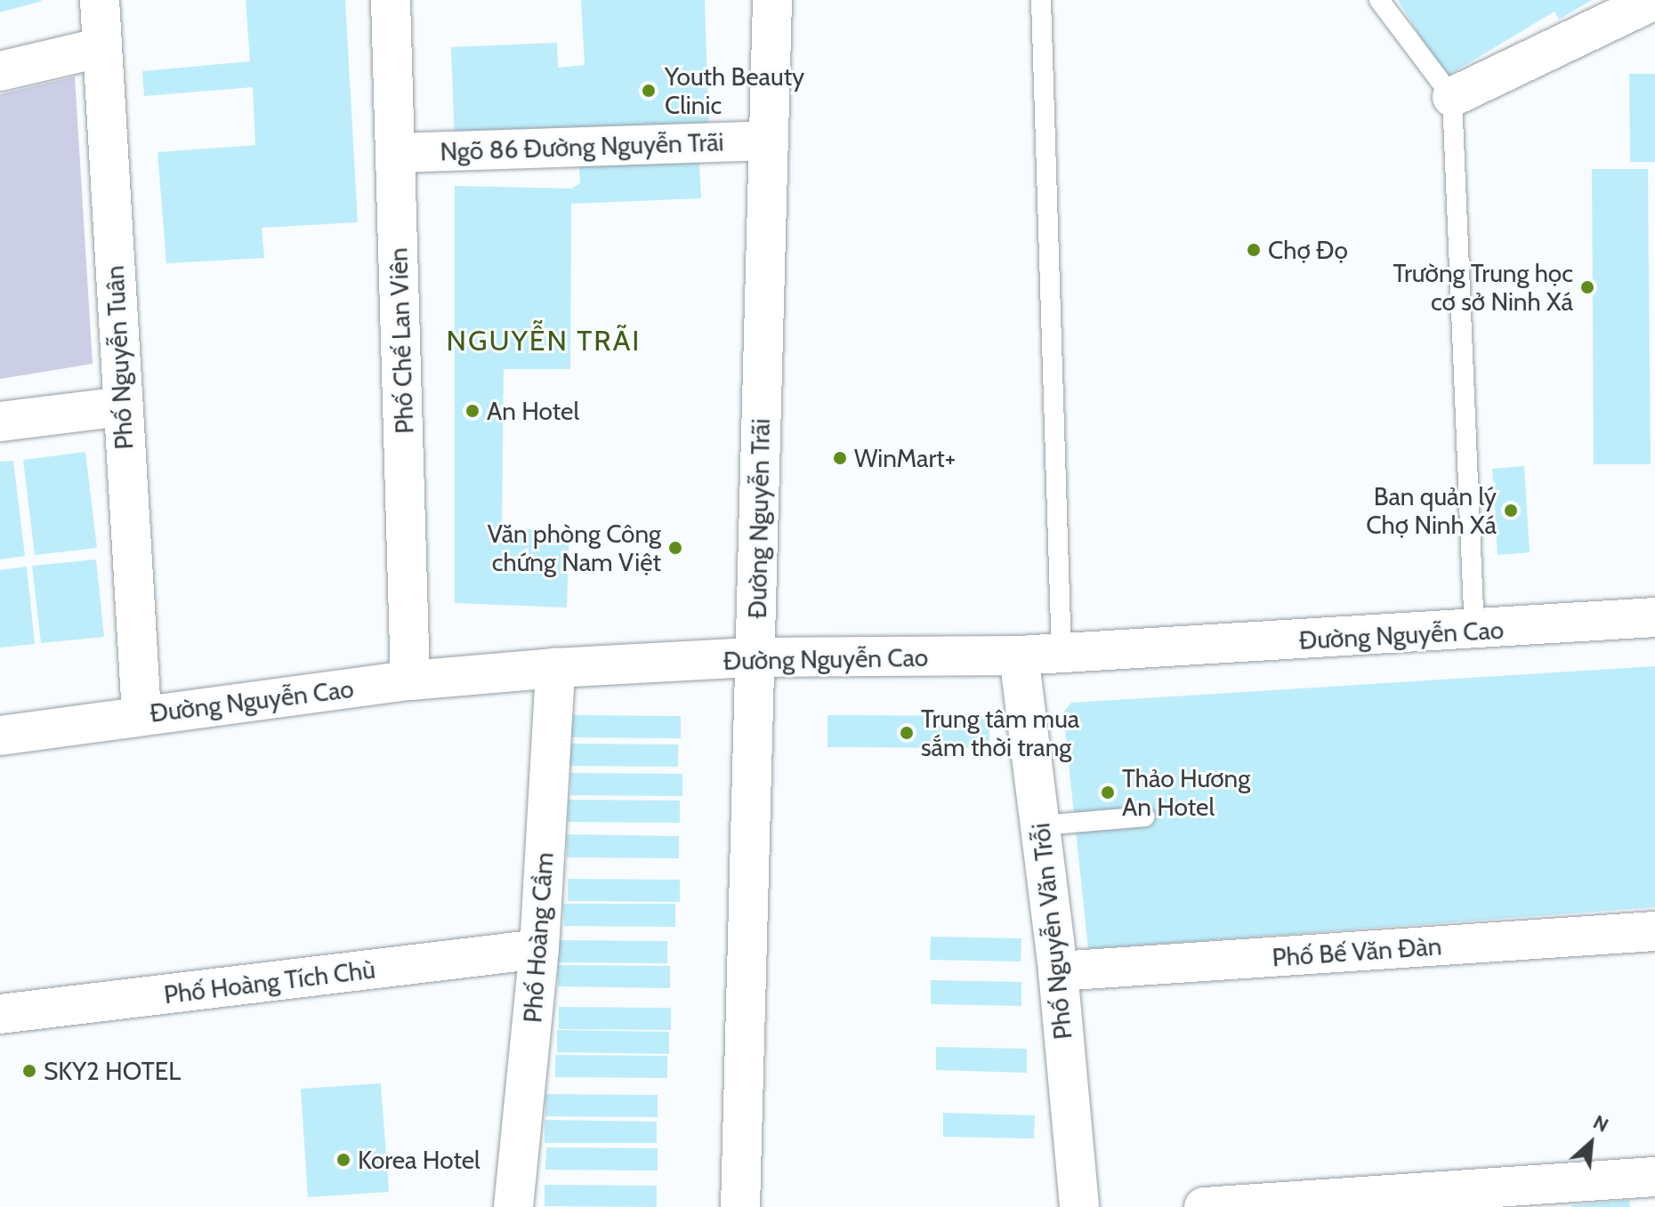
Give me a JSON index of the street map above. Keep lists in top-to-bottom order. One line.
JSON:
{"streets":{"street":["Ngõ 86 Đường Nguyễn Trãi","Phố Chế Lan Viên","Phố Nguyễn Tuân","Đường Nguyễn Trãi","Đường Nguyễn Cao","Phố Nguyễn Văn Trỗi","Phố Hoàng Cầm","Phố Bế Văn Đàn","Phố Hoàng Tích Chù"]},"crossings":[["Ngõ 86 Đường Nguyễn Trãi","Phố Chế Lan Viên"],["Ngõ 86 Đường Nguyễn Trãi","Đường Nguyễn Trãi"],["Phố Chế Lan Viên","Đường Nguyễn Cao"],["Phố Nguyễn Tuân","Đường Nguyễn Cao"],["Đường Nguyễn Trãi","Đường Nguyễn Cao"],["Đường Nguyễn Cao","Phố Nguyễn Văn Trỗi"],["Đường Nguyễn Cao","Phố Hoàng Cầm"],["Phố Nguyễn Văn Trỗi","Phố Bế Văn Đàn"],["Phố Hoàng Cầm","Phố Hoàng Tích Chù"]],"districts":["NGUYỄN TRÃI"],"places":["Youth Beauty Clinic","Chợ Đọ","Trường Trung học cơ sở Ninh Xá","An Hotel","WinMart+","Ban quản lý Chợ Ninh Xá","Văn phòng Công chứng Nam Việt","Trung tâm mua sắm thời trang","Thảo Hương An Hotel","SKY2 HOTEL","Korea Hotel"],"north":"top right"}
